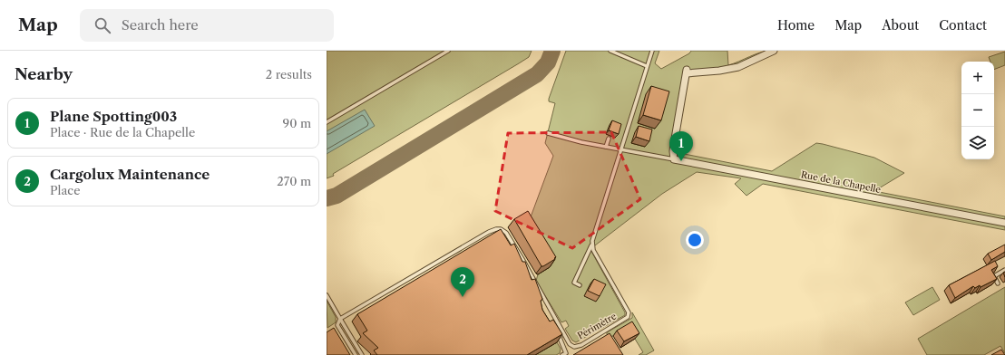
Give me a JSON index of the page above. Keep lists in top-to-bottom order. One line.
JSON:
{"streets":{"street":["Rue de la Chapelle"],"lane":["Périmètre"]},"page":{"header":"Map","search":"Search here","nav":["Home","Map","About","Contact"],"heading":["Nearby","2 results"],"map_buttons":["+","−"],"list":[{"mark":"1","name":"Plane Spotting003","note":"Place · Rue de la Chapelle","value":"90 m"},{"mark":"2","name":"Cargolux Maintenance","note":"Place","value":"270 m"}],"pins":["1","2"]}}
